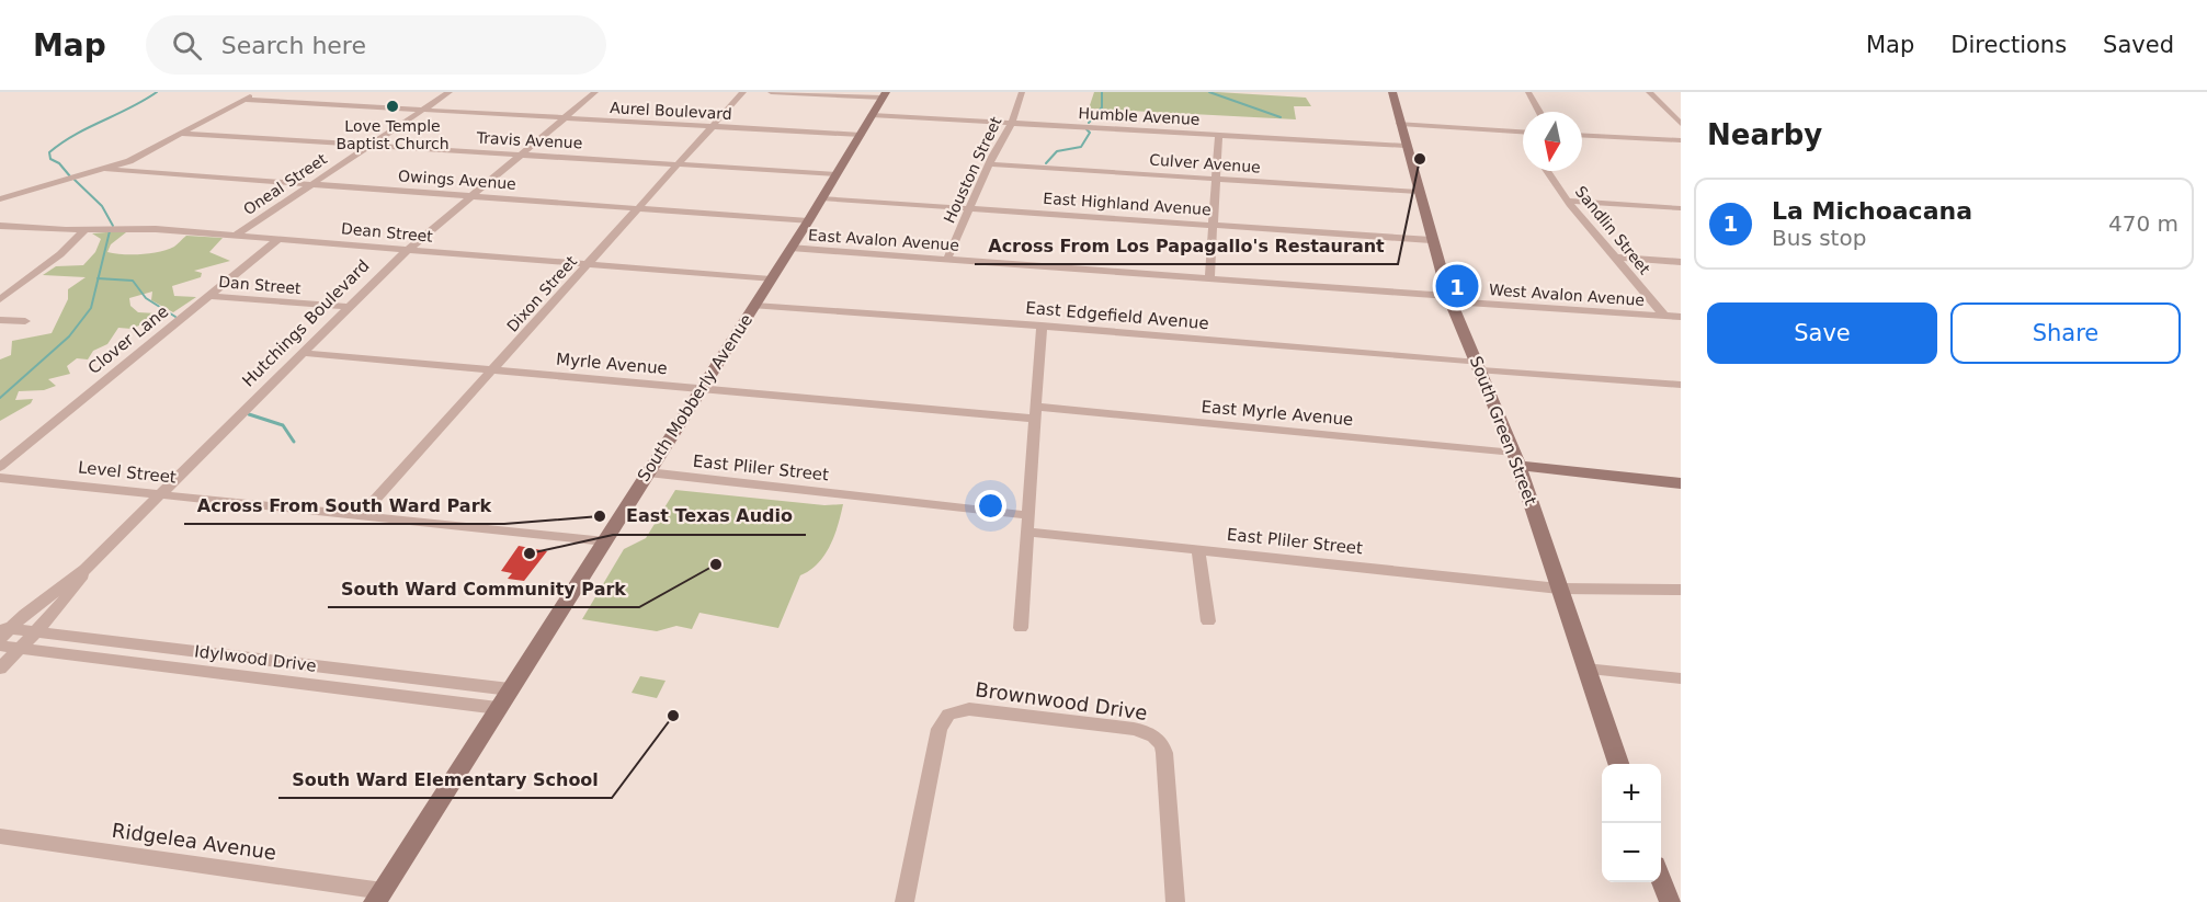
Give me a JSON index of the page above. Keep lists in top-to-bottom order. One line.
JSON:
{"streets":{"street":["Aurel Boulevard","Humble Avenue","Travis Avenue","Culver Avenue","Houston Street","Owings Avenue","Oneal Street","East Highland Avenue","Sandlin Street","Dean Street","East Avalon Avenue","Dan Street","Dixon Street","West Avalon Avenue","East Edgefield Avenue","Hutchings Boulevard","Clover Lane","Myrle Avenue","South Mobberly Avenue","East Myrle Avenue","South Green Street","East Pliler Street","Level Street","Idylwood Drive","Brownwood Drive","Ridgelea Avenue"]},"crossings":[["Aurel Boulevard","Oneal Street"],["Aurel Boulevard","Dixon Street"],["Aurel Boulevard","Hutchings Boulevard"],["Aurel Boulevard","South Mobberly Avenue"],["Humble Avenue","Houston Street"],["Humble Avenue","South Mobberly Avenue"],["Humble Avenue","South Green Street"],["Travis Avenue","Oneal Street"],["Travis Avenue","Dixon Street"],["Travis Avenue","Hutchings Boulevard"],["Travis Avenue","South Mobberly Avenue"],["Culver Avenue","Houston Street"],["Culver Avenue","South Green Street"],["Houston Street","East Highland Avenue"],["Houston Street","East Avalon Avenue"],["Owings Avenue","Oneal Street"],["Owings Avenue","Dixon Street"],["Owings Avenue","Hutchings Boulevard"],["Owings Avenue","South Mobberly Avenue"],["Oneal Street","Dean Street"],["East Highland Avenue","South Mobberly Avenue"],["East Highland Avenue","South Green Street"],["Sandlin Street","West Avalon Avenue"],["Dean Street","Dixon Street"],["Dean Street","Hutchings Boulevard"],["Dean Street","Clover Lane"],["Dean Street","South Mobberly Avenue"],["East Avalon Avenue","West Avalon Avenue"],["East Avalon Avenue","South Mobberly Avenue"],["East Avalon Avenue","South Green Street"],["Dan Street","Hutchings Boulevard"],["Dan Street","Clover Lane"],["Dixon Street","Myrle Avenue"],["Dixon Street","Level Street"],["West Avalon Avenue","South Green Street"],["East Edgefield Avenue","South Mobberly Avenue"],["East Edgefield Avenue","South Green Street"],["Hutchings Boulevard","Myrle Avenue"],["Hutchings Boulevard","Level Street"],["Hutchings Boulevard","Idylwood Drive"],["Myrle Avenue","South Mobberly Avenue"],["Myrle Avenue","East Myrle Avenue"],["South Mobberly Avenue","East Pliler Street"],["South Mobberly Avenue","Level Street"],["South Mobberly Avenue","Idylwood Drive"],["South Mobberly Avenue","Ridgelea Avenue"],["East Myrle Avenue","South Green Street"],["South Green Street","East Pliler Street"]],"places":["Love Temple Baptist Church","Across From Los Papagallo's Restaurant","Across From South Ward Park","East Texas Audio","South Ward Community Park","South Ward Elementary School"],"north":"bottom","page":{"header":"Map","search":"Search here","nav":["Map","Directions","Saved"],"heading":"Nearby","list":[{"mark":"1","name":"La Michoacana","note":"Bus stop","value":"470 m"}],"pins":"1","buttons":["Save","Share"],"map_buttons":["+","−"]}}
